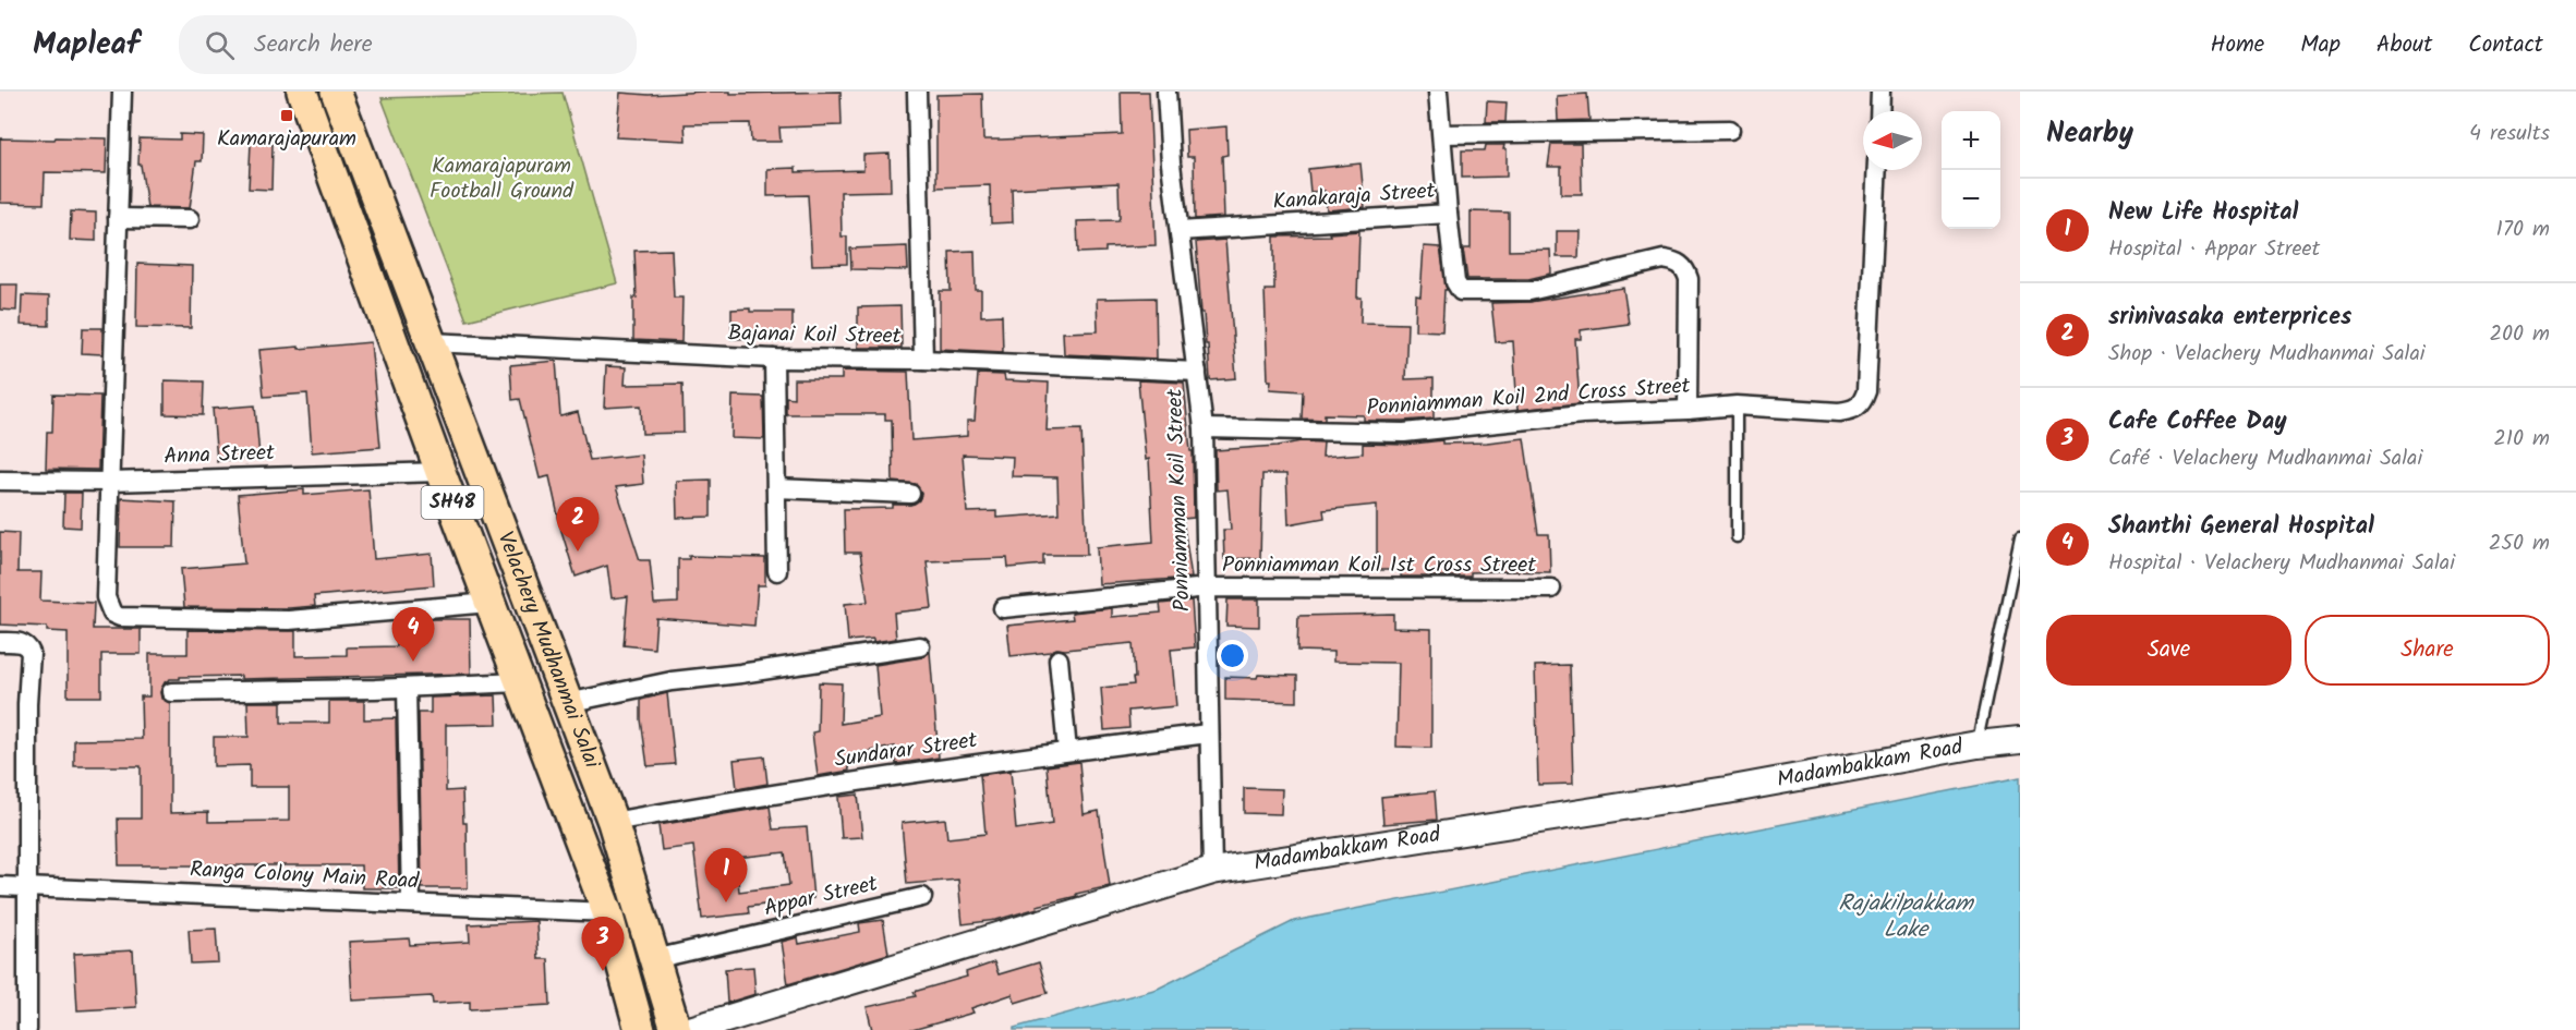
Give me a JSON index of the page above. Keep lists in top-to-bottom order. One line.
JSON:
{"streets":{"main road":["SH48","Velachery Mudhanmai Salai"],"street":["Kanakaraja Street","Bajanai Koil Street","Ponniamman Koil 2nd Cross Street","Anna Street","Ponniamman Koil Street","Ponniamman Koil 1st Cross Street","Sundarar Street","Madambakkam Road","Ranga Colony Main Road","Appar Street"]},"crossings":[["Kanakaraja Street","Ponniamman Koil Street"],["Bajanai Koil Street","Ponniamman Koil Street"],["Bajanai Koil Street","Velachery Mudhanmai Salai"],["Ponniamman Koil 2nd Cross Street","Ponniamman Koil Street"],["Anna Street","Velachery Mudhanmai Salai"],["Ponniamman Koil Street","Ponniamman Koil 1st Cross Street"],["Ponniamman Koil Street","Sundarar Street"],["Ponniamman Koil Street","Madambakkam Road"],["Velachery Mudhanmai Salai","Sundarar Street"],["Velachery Mudhanmai Salai","Ranga Colony Main Road"],["Velachery Mudhanmai Salai","Appar Street"]],"water":["Rajakilpakkam Lake"],"parks":["Kamarajapuram Football Ground"],"places":{"transit":["Kamarajapuram"]},"north":"left","page":{"header":"Mapleaf","search":"Search here","nav":["Home","Map","About","Contact"],"heading":["Nearby","4 results"],"map_buttons":["+","−"],"list":[{"mark":"1","name":"New Life Hospital","note":"Hospital · Appar Street","value":"170 m"},{"mark":"2","name":"srinivasaka enterprices","note":"Shop · Velachery Mudhanmai Salai","value":"200 m"},{"mark":"3","name":"Cafe Coffee Day","note":"Café · Velachery Mudhanmai Salai","value":"210 m"},{"mark":"4","name":"Shanthi General Hospital","note":"Hospital · Velachery Mudhanmai Salai","value":"250 m"}],"pins":["2","4","1","3"],"buttons":["Save","Share"]}}
